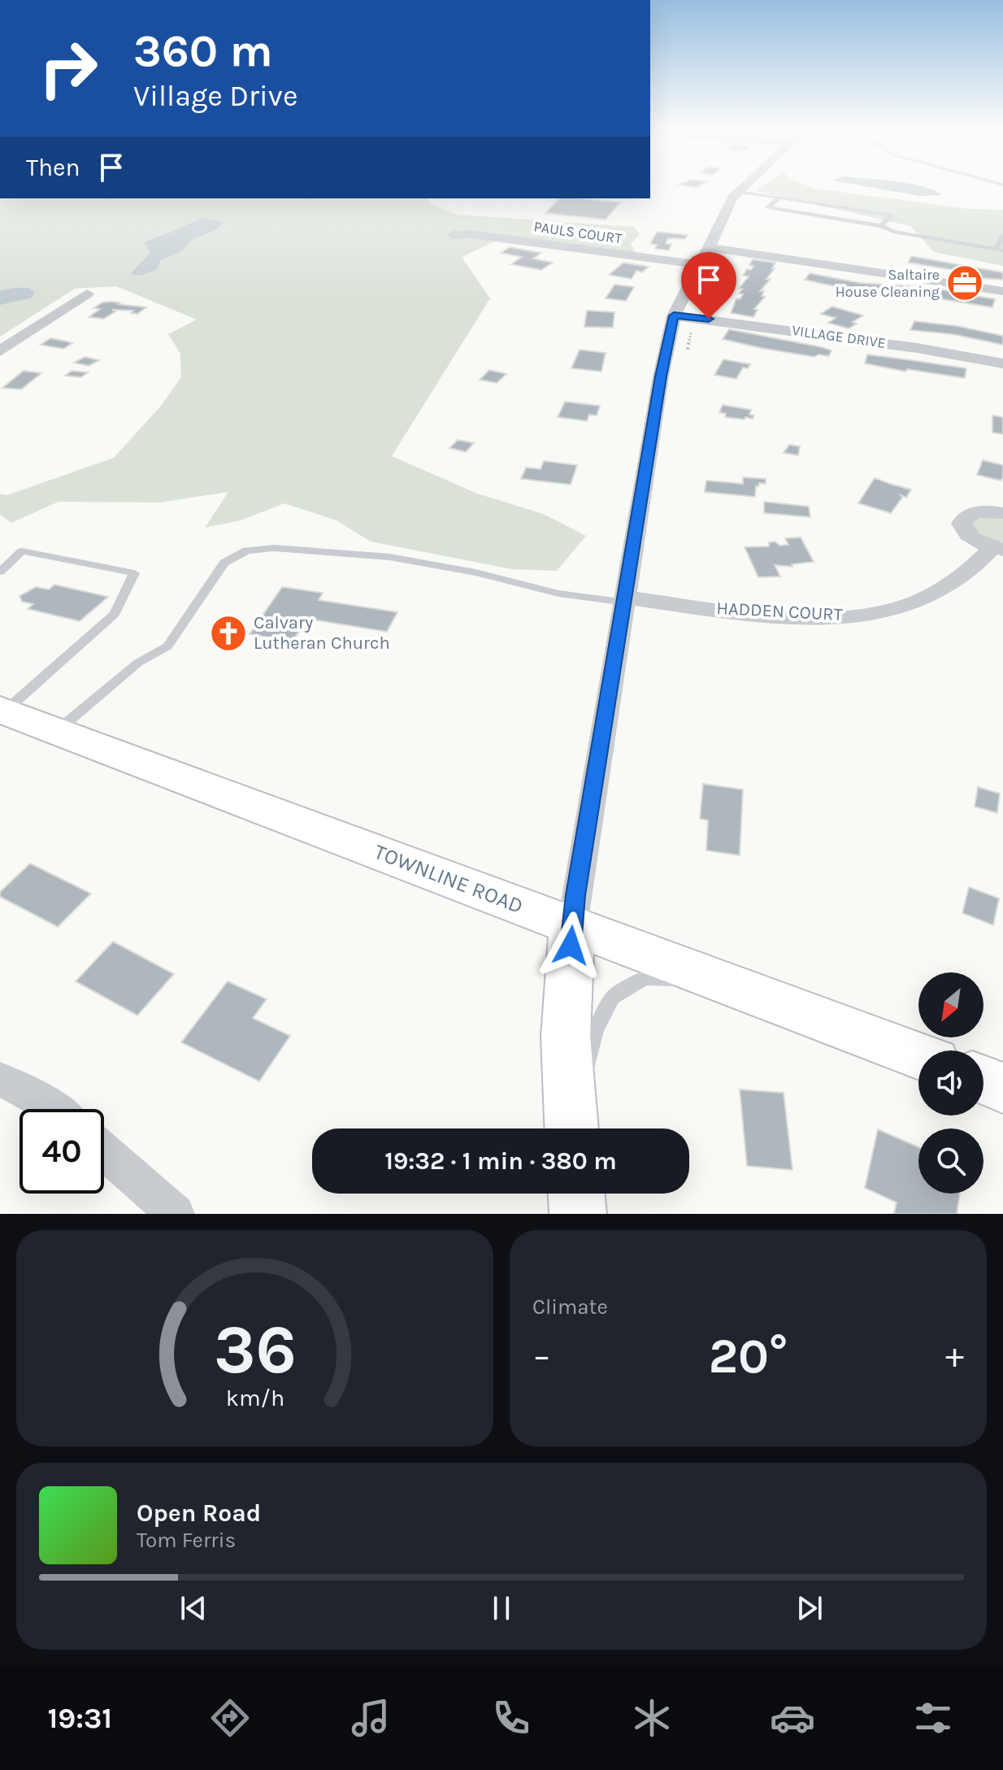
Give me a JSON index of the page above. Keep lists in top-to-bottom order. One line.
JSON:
{"streets":{"street":["PAULS COURT","VILLAGE DRIVE","HADDEN COURT","TOWNLINE ROAD"]},"places":{"office":["Saltaire House Cleaning"],"church":["Calvary Lutheran Church"]},"north":"bottom left","page":{"turn":["360 m","Village Drive"],"then":"Then","limit":"40","trip":"19:32 · 1 min · 380 m","tile":"Climate","heat":["−","20°","+"],"song":["Open Road","Tom Ferris"],"tabs":"19:31","gauge":["36","km/h"]}}
